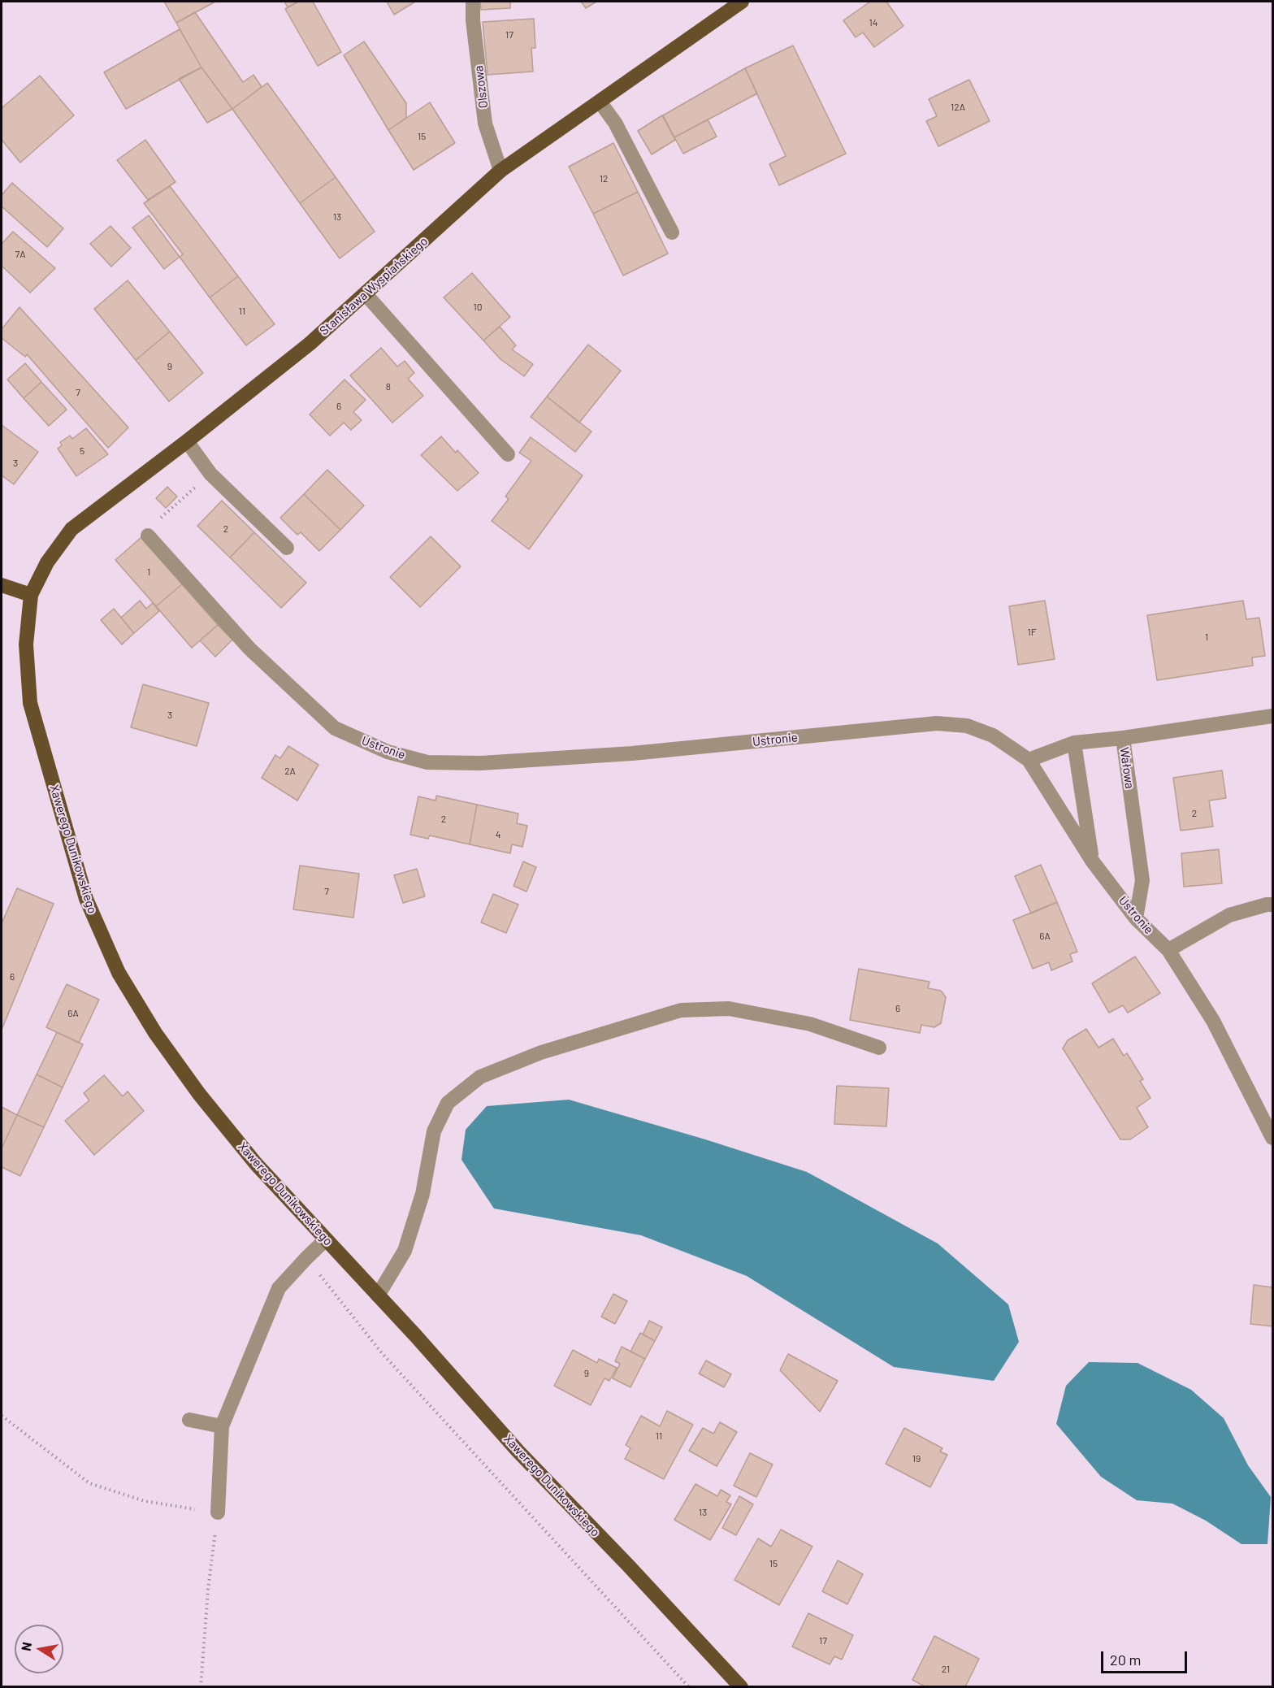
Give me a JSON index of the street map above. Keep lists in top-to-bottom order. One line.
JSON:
{"streets":{"main road":["Stanisława Wyspiańskiego","Xawerego Dunikowskiego"],"street":["Olszowa","Ustronie","Wałowa"]},"crossings":[["Olszowa","Stanisława Wyspiańskiego"],["Stanisława Wyspiańskiego","Xawerego Dunikowskiego"],["Ustronie","Wałowa"]],"house_numbers":["14","17","12A","15","12","13","7A","10","11","9","8","7","6","5","3","2","1","1F","1","3","2A","2","2","4","7","6A","6","6","6A","9","11","19","13","15","17","21"],"scale_bar":"20 m","north":"left"}
